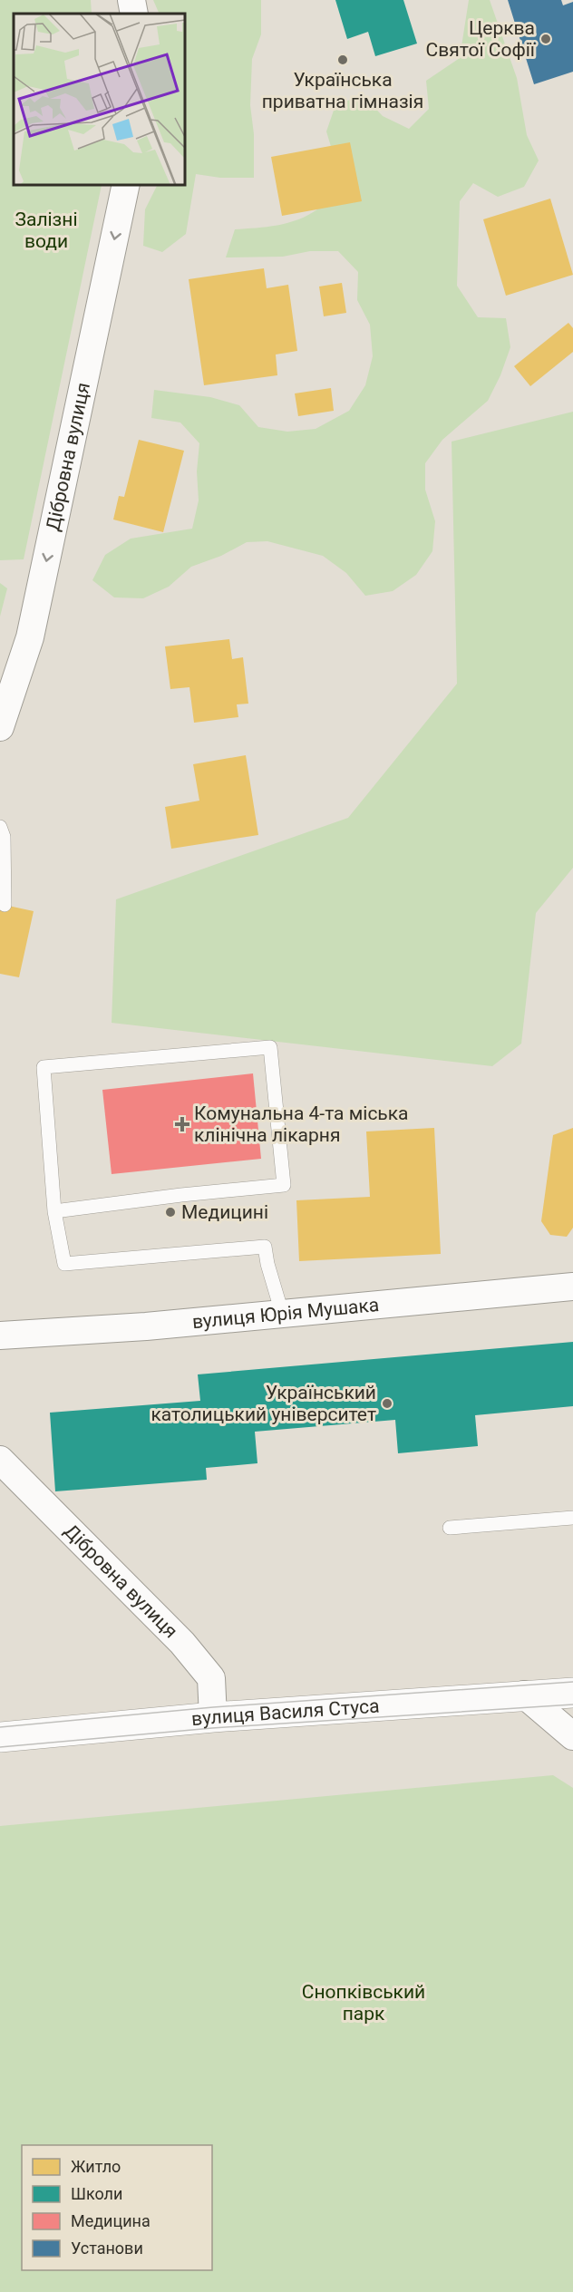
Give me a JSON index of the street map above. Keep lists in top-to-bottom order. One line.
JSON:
{"streets":{"main road":["вулиця Василя Стуса"],"street":["Дібровна вулиця","вулиця Юрія Мушака"]},"crossings":[["Дібровна вулиця","вулиця Василя Стуса"]],"one_way":["Дібровна вулиця"],"parks":["Залізні води","Снопківський парк"],"places":{"other":["Церква Святої Софії","Українська приватна гімназія","Медицині","Український католицький університет"],"health":["Комунальна 4-та міська клінічна лікарня"]},"legend":["Житло","Школи","Медицина","Установи"]}
